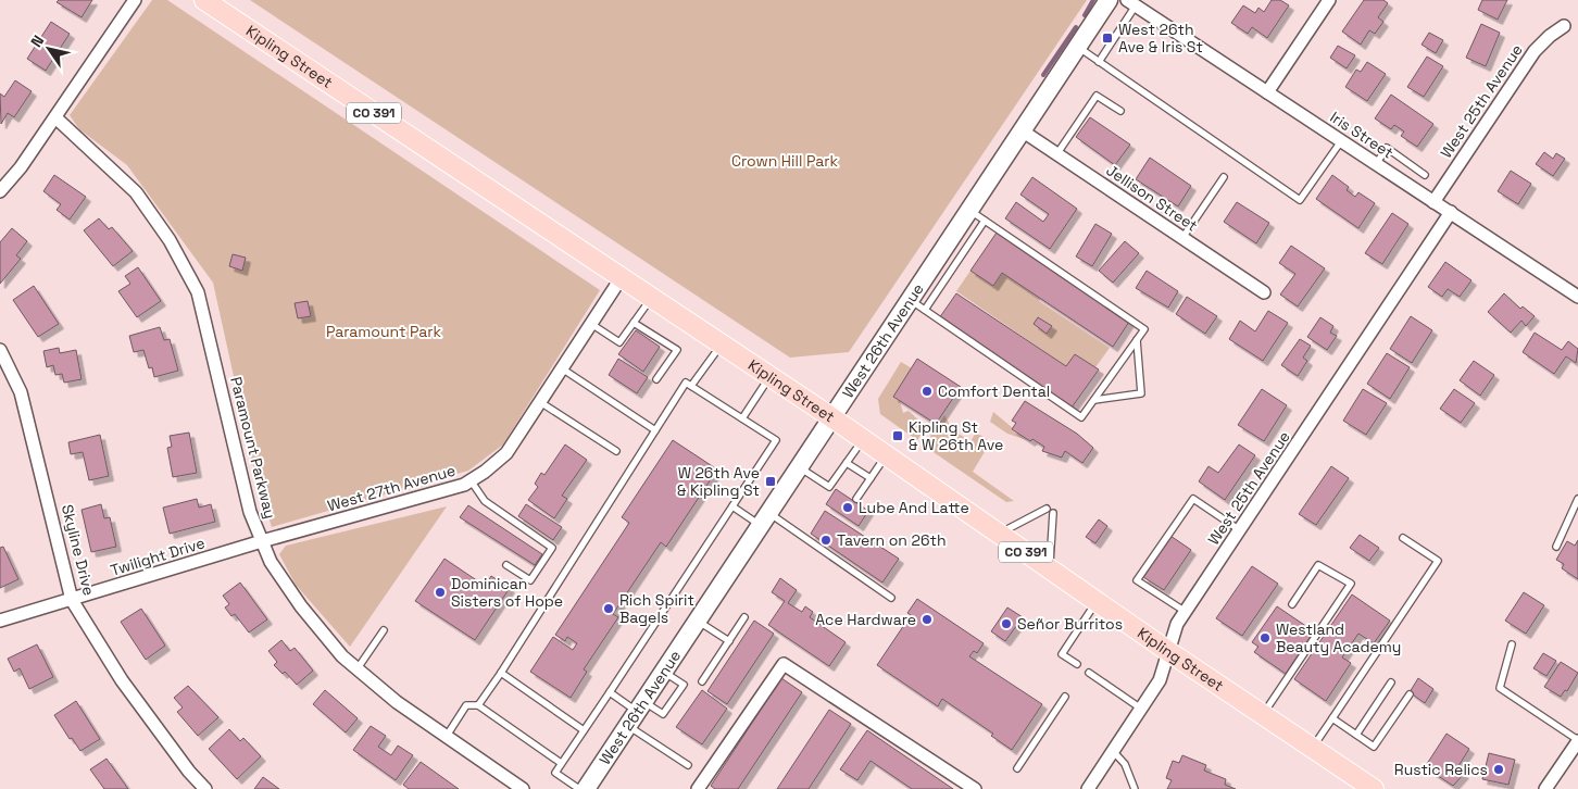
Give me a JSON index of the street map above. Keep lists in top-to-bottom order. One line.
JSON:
{"streets":{"main road":["Kipling Street","CO 391"],"street":["West 25th Avenue","Iris Street","Jellison Street","West 26th Avenue","Paramount Parkway","West 27th Avenue","Skyline Drive","Twilight Drive"]},"crossings":[["Kipling Street","West 25th Avenue"],["Kipling Street","West 26th Avenue"],["Kipling Street","West 27th Avenue"],["West 25th Avenue","Iris Street"],["Jellison Street","West 26th Avenue"],["Paramount Parkway","West 27th Avenue"],["Paramount Parkway","Twilight Drive"],["West 27th Avenue","Twilight Drive"],["Skyline Drive","Twilight Drive"]],"parks":["Crown Hill Park","Paramount Park"],"places":{"transit":["West 26th Ave & Iris St","Kipling St & W 26th Ave","W 26th Ave & Kipling St"],"other":["Comfort Dental","Lube And Latte","Tavern on 26th","Dominican Sisters of Hope","Rich Spirit Bagels","Ace Hardware","Señor Burritos","Westland Beauty Academy","Rustic Relics"]},"north":"top left"}
